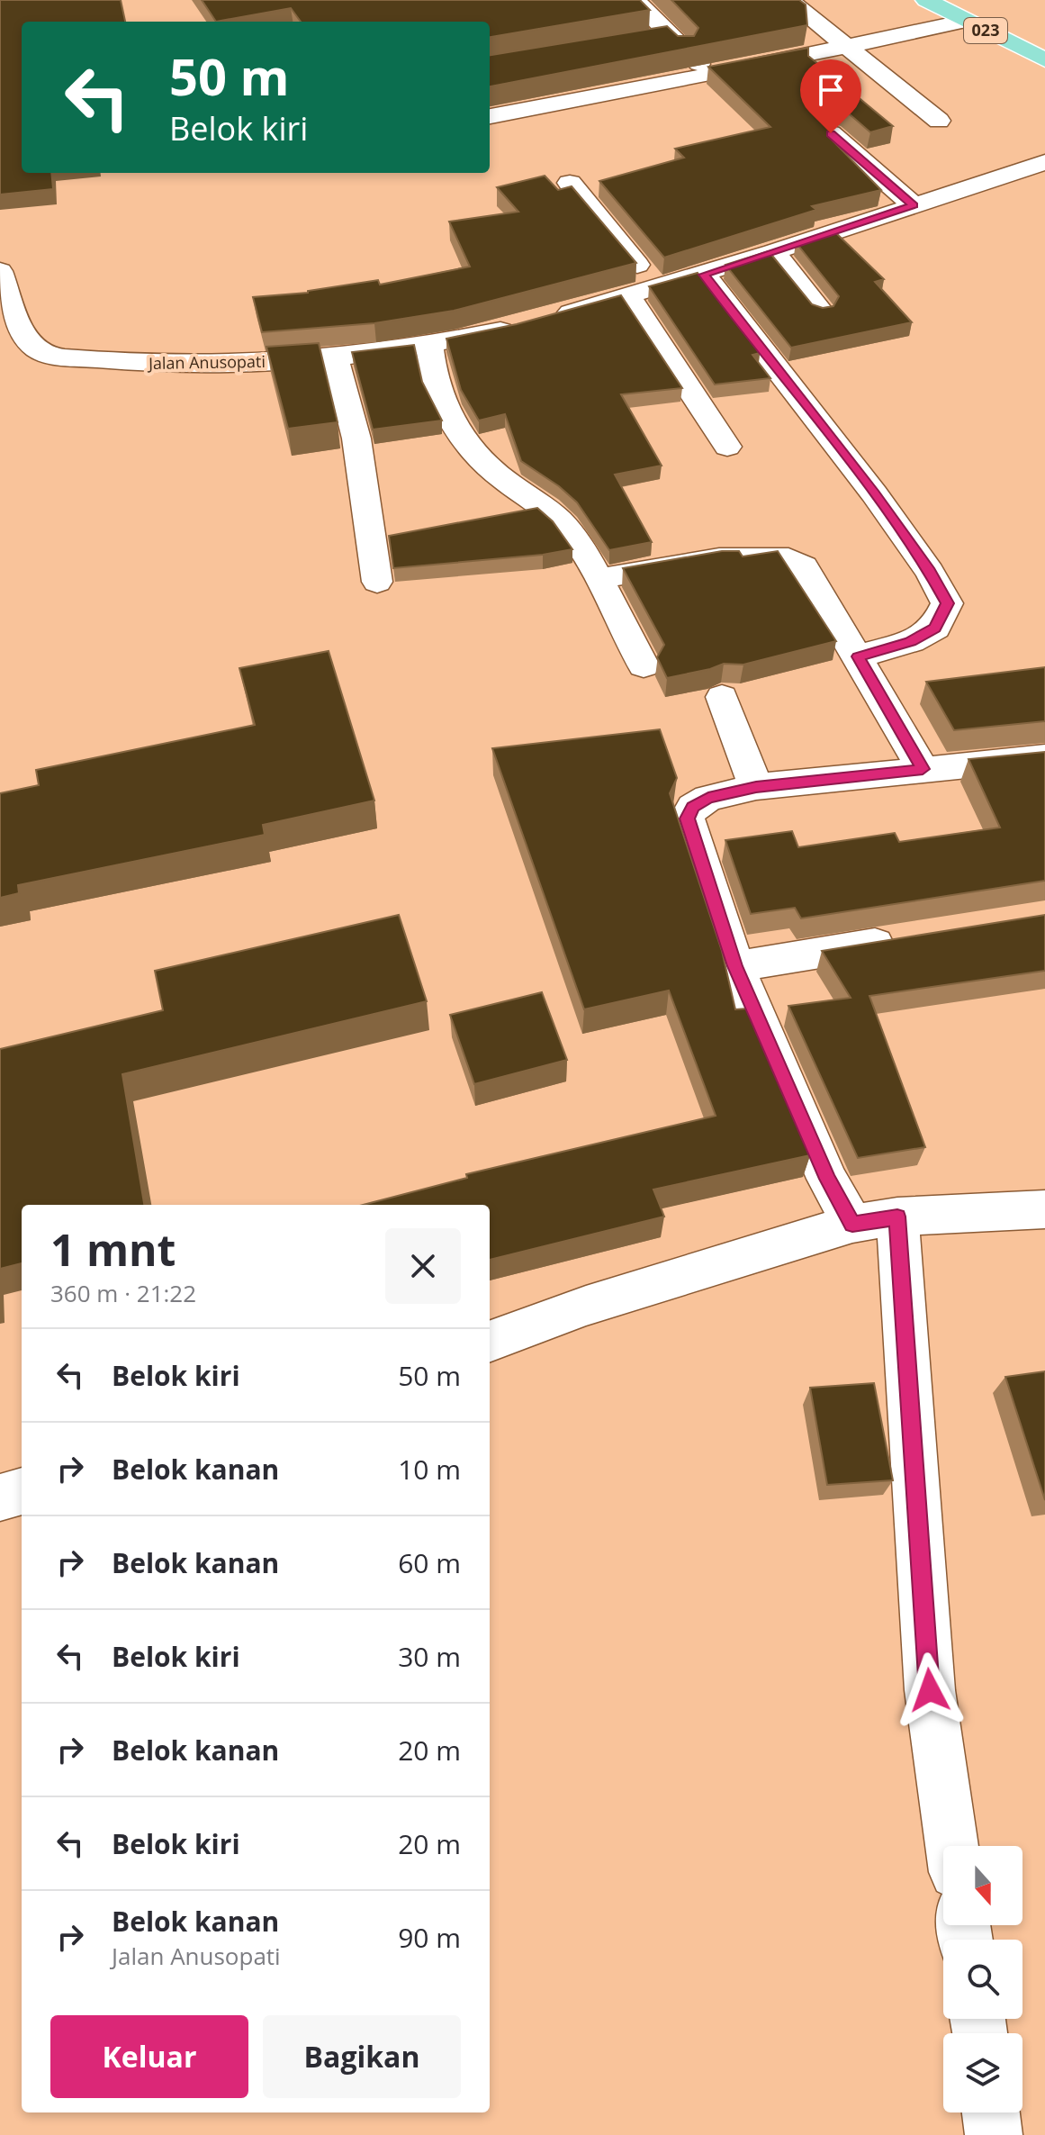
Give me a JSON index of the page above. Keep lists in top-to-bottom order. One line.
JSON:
{"streets":{"main road":["023"],"street":["Jalan Anusopati"]},"north":"bottom","page":{"turn":["50 m","Belok kiri"],"heading":["1 mnt","360 m · 21:22"],"list":[{"name":"Belok kiri","value":"50 m"},{"name":"Belok kanan","value":"10 m"},{"name":"Belok kanan","value":"60 m"},{"name":"Belok kiri","value":"30 m"},{"name":"Belok kanan","value":"20 m"},{"name":"Belok kiri","value":"20 m"},{"name":"Belok kanan","note":"Jalan Anusopati","value":"90 m"}],"buttons":["Keluar","Bagikan"]}}
